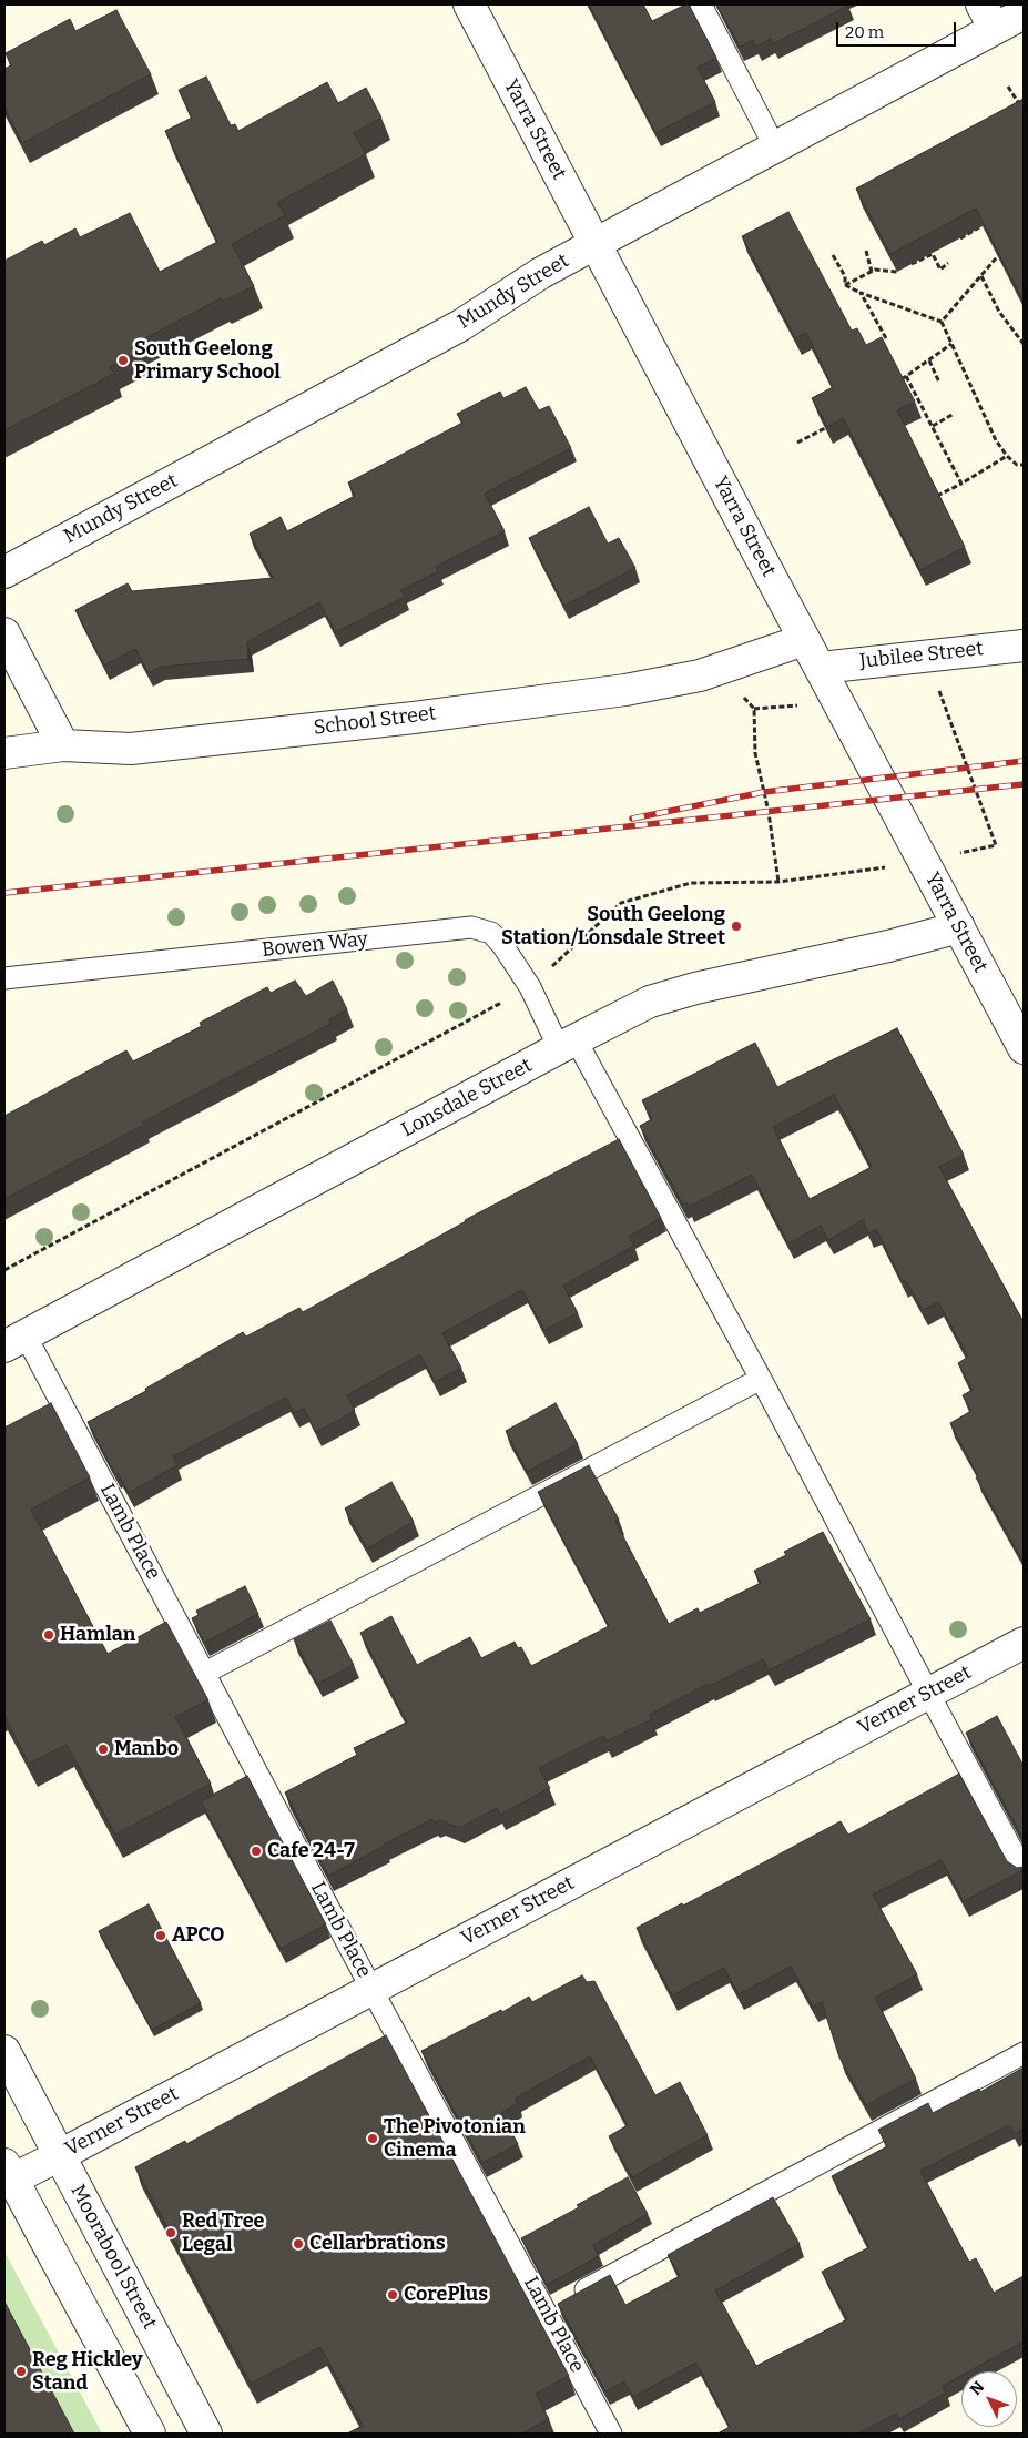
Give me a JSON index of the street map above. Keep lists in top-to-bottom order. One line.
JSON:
{"streets":{"street":["Yarra Street","Mundy Street","Jubilee Street","School Street","Lonsdale Street","Verner Street","Moorabool Street"],"lane":["Bowen Way","Lamb Place"]},"crossings":[["Yarra Street","Mundy Street"],["Yarra Street","Jubilee Street"],["Yarra Street","School Street"],["Yarra Street","Lonsdale Street"],["Bowen Way","Lonsdale Street"],["Bowen Way","Verner Street"],["Lonsdale Street","Lamb Place"],["Lamb Place","Verner Street"],["Verner Street","Moorabool Street"]],"places":["South Geelong Primary School","South Geelong Station/Lonsdale Street","Hamlan","Manbo","Cafe 24-7","APCO","The Pivotonian Cinema","Red Tree Legal","Cellarbrations","CorePlus","Reg Hickley Stand"],"scale_bar":"20 m","north":"top left"}
